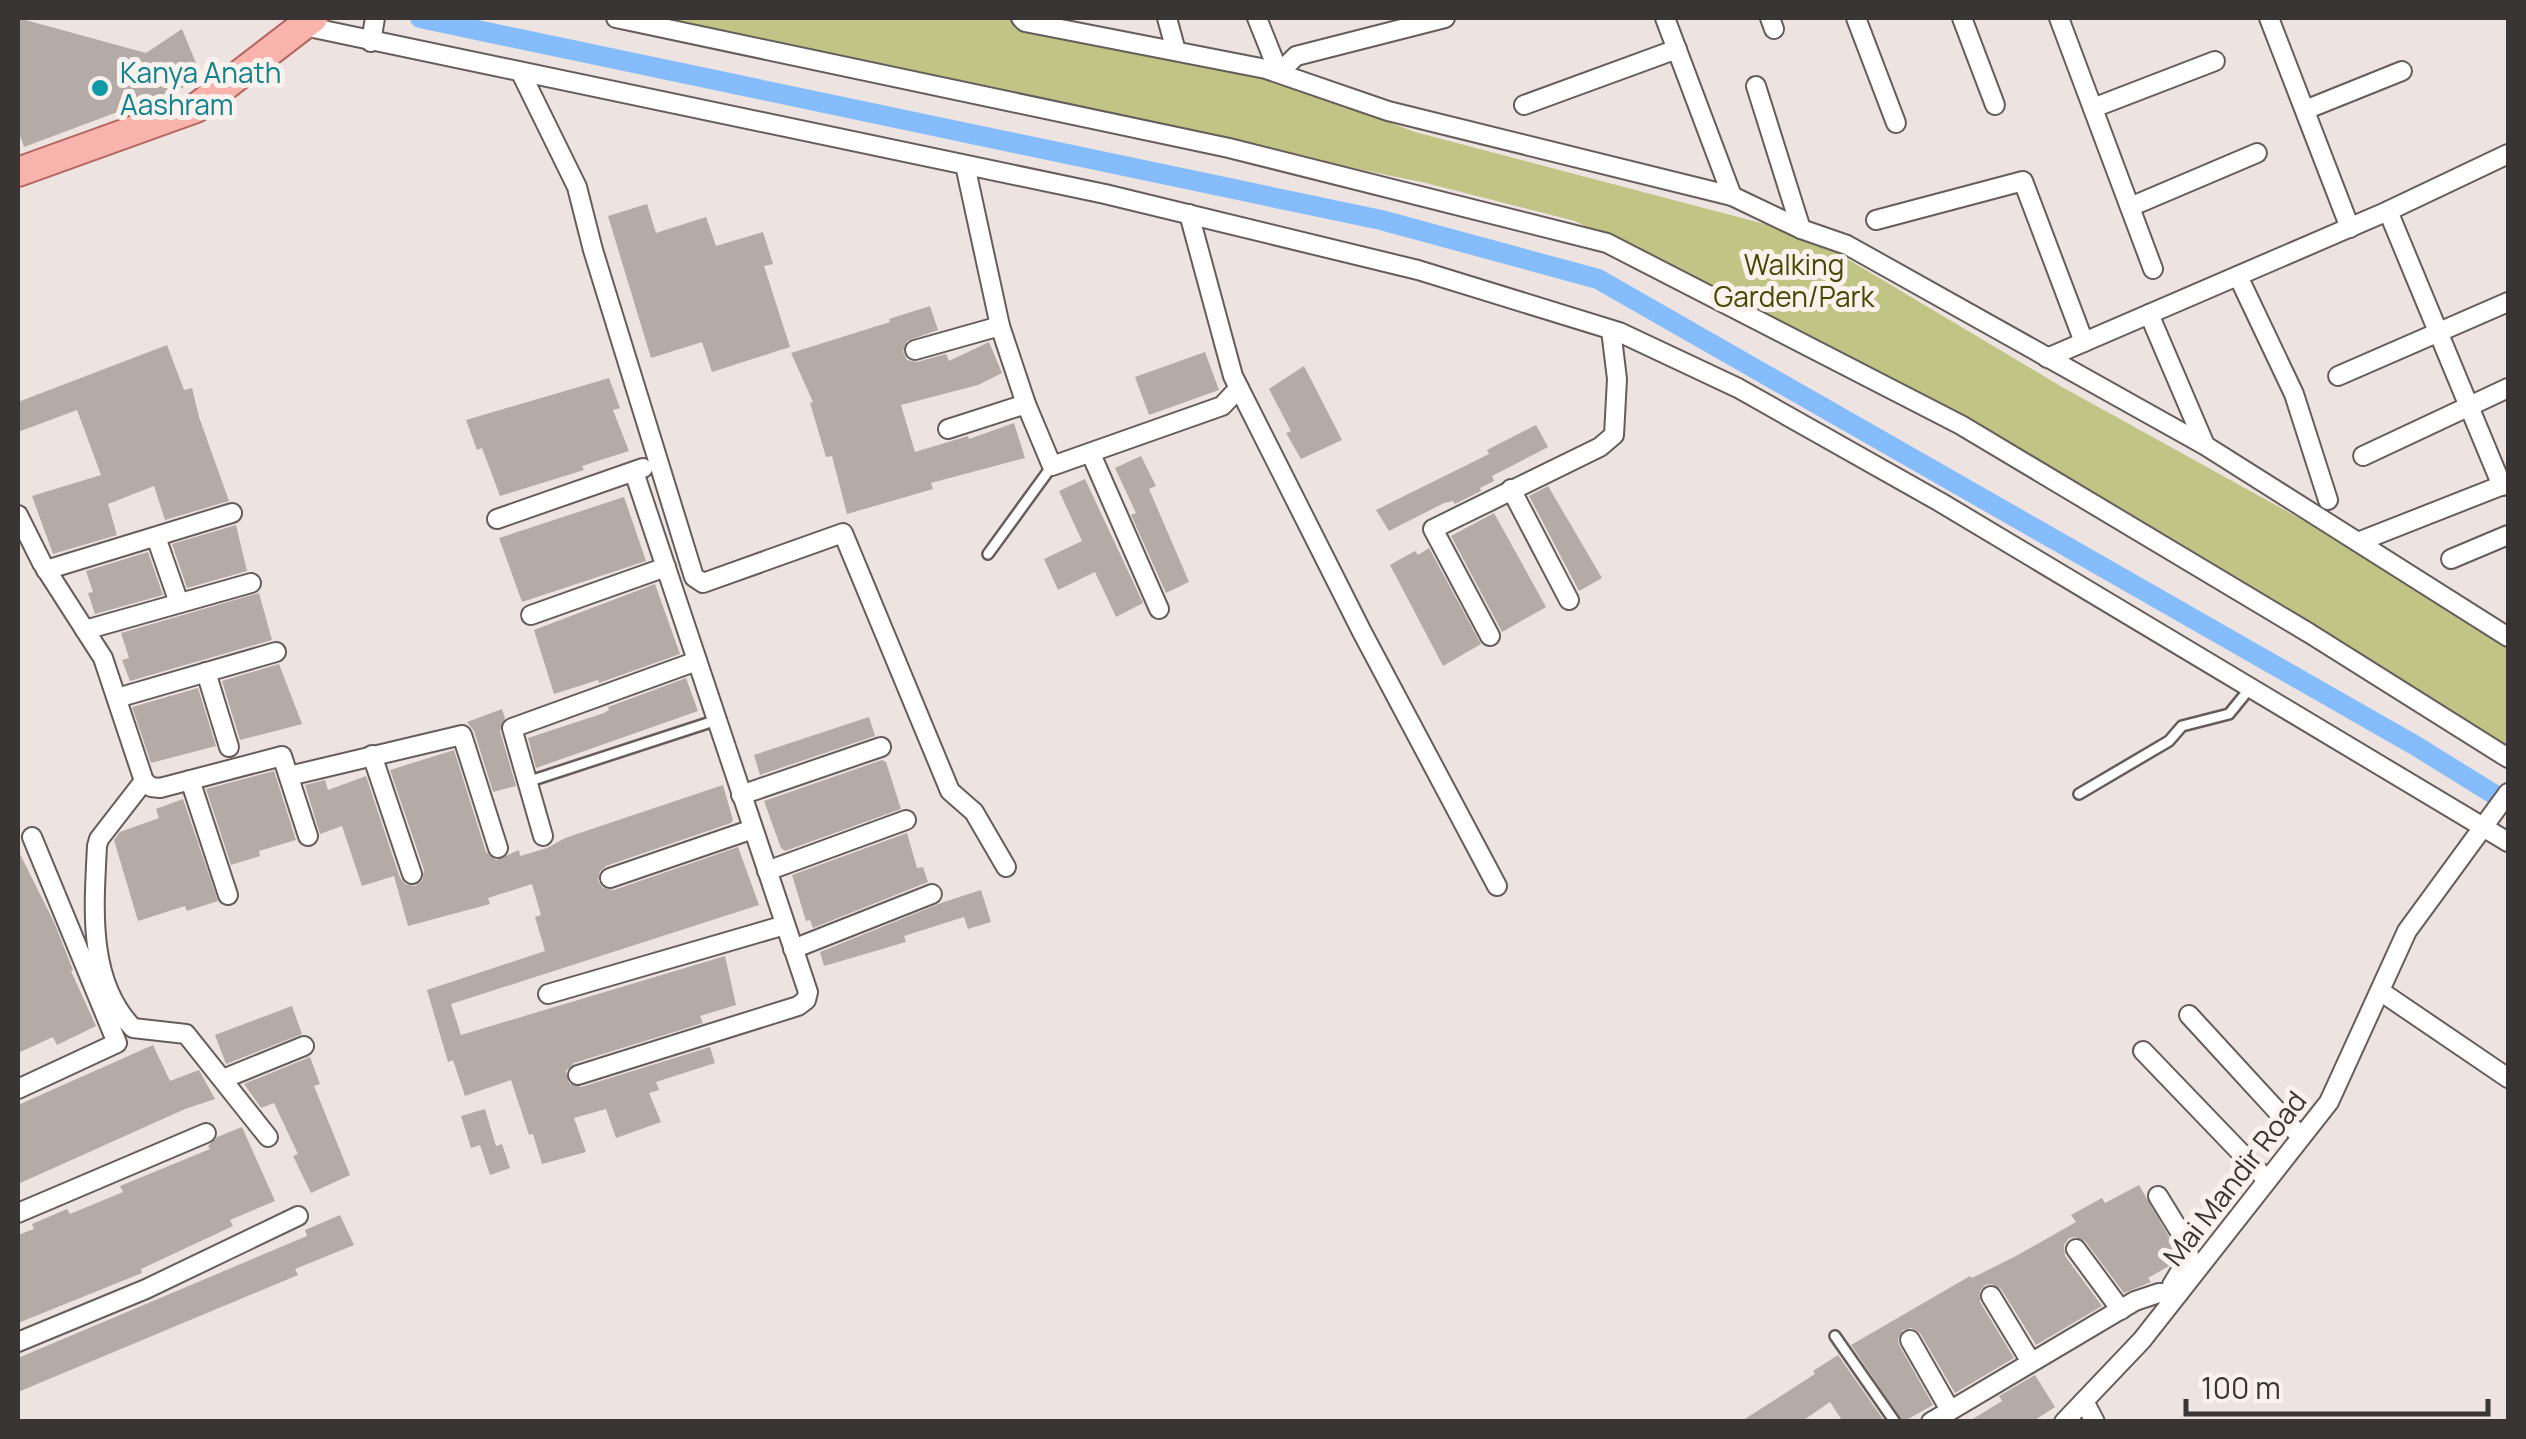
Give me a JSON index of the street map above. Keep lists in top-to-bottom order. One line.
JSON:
{"streets":{"street":["Mai Mandir Road"]},"parks":["Walking Garden/Park"],"places":["Kanya Anath Aashram"],"scale_bar":"100 m"}
